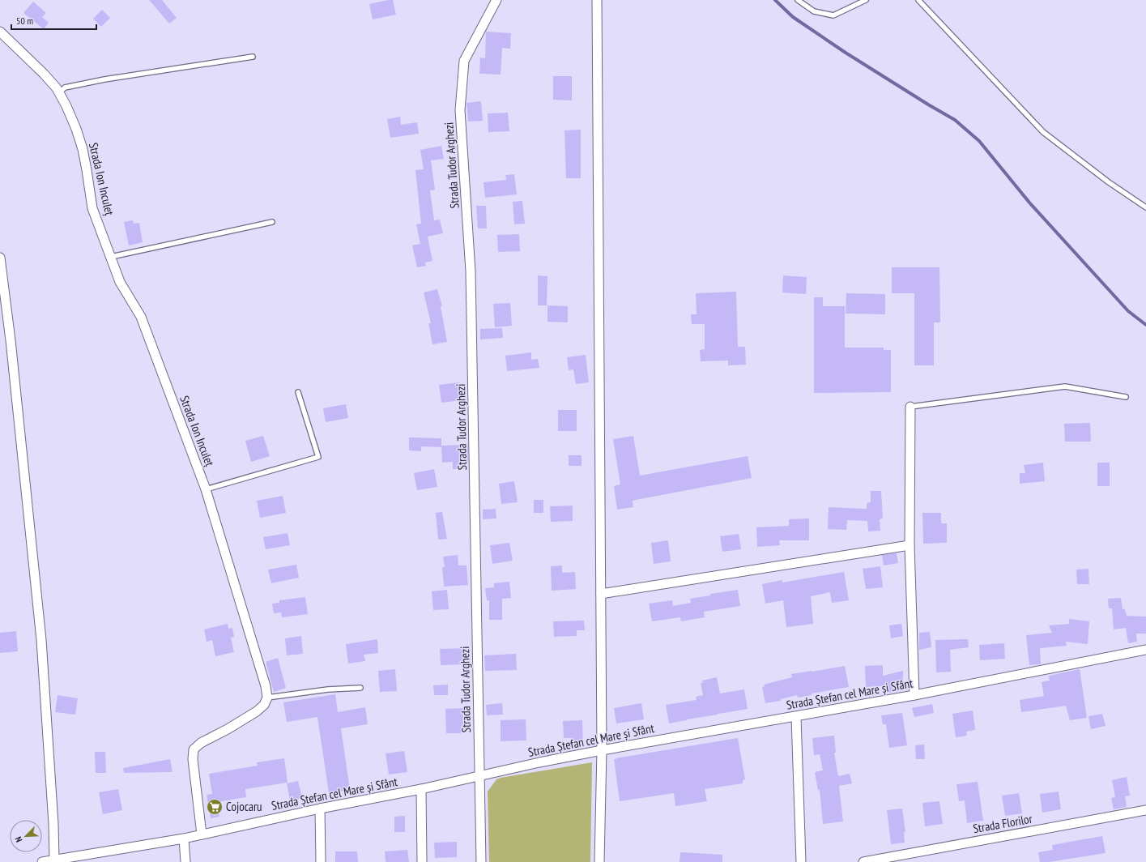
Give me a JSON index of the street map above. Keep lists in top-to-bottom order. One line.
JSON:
{"streets":{"street":["Strada Tudor Arghezi","Strada Ion Inculeț","Strada Ștefan cel Mare și Sfânt","Strada Florilor"]},"crossings":[["Strada Tudor Arghezi","Strada Ștefan cel Mare și Sfânt"]],"places":{"supermarket":["Cojocaru"]},"scale_bar":"50 m","north":"bottom left"}
